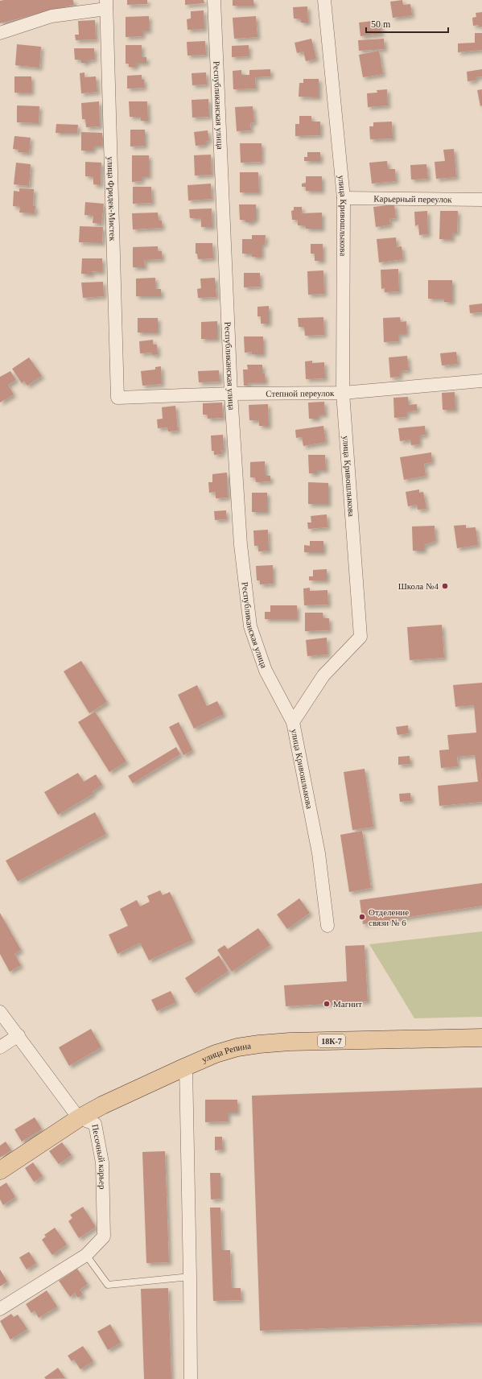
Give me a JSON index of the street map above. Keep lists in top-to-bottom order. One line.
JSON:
{"streets":{"main road":["18К-7","улица Репина"],"street":["Республиканская улица","улица Фридек-Мистек","Карьерный переулок","улица Кривошлыкова","Степной переулок","Песочный карьер"]},"crossings":[["Республиканская улица","улица Кривошлыкова"],["Республиканская улица","Степной переулок"],["улица Фридек-Мистек","Степной переулок"],["Карьерный переулок","улица Кривошлыкова"],["улица Кривошлыкова","Степной переулок"],["улица Репина","Песочный карьер"]],"places":["Школа №4","Отделение связи № 6","Магнит"],"scale_bar":"50 m"}
